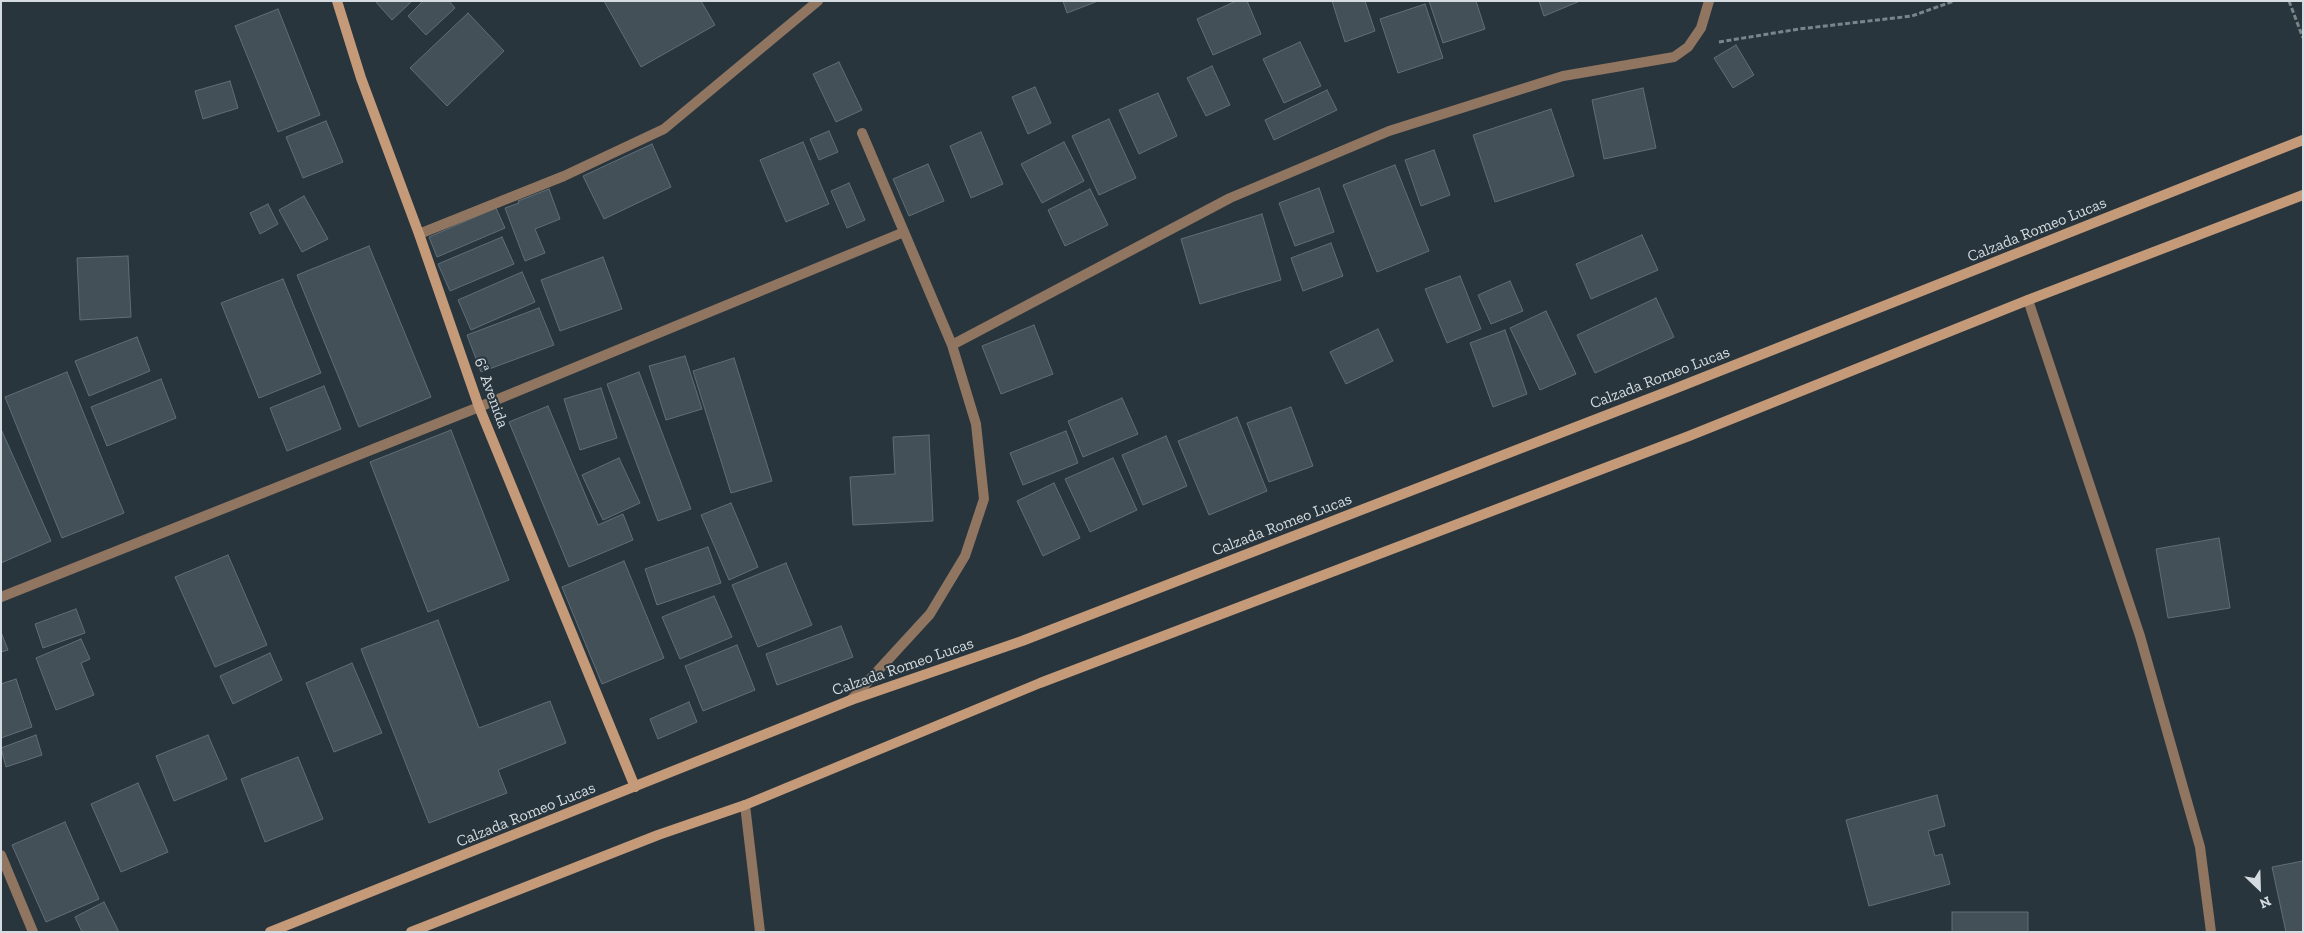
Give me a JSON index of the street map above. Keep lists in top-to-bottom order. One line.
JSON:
{"streets":{"street":["Calzada Romeo Lucas","6ª Avenida"]},"crossings":[["Calzada Romeo Lucas","6ª Avenida"]],"north":"bottom right"}
